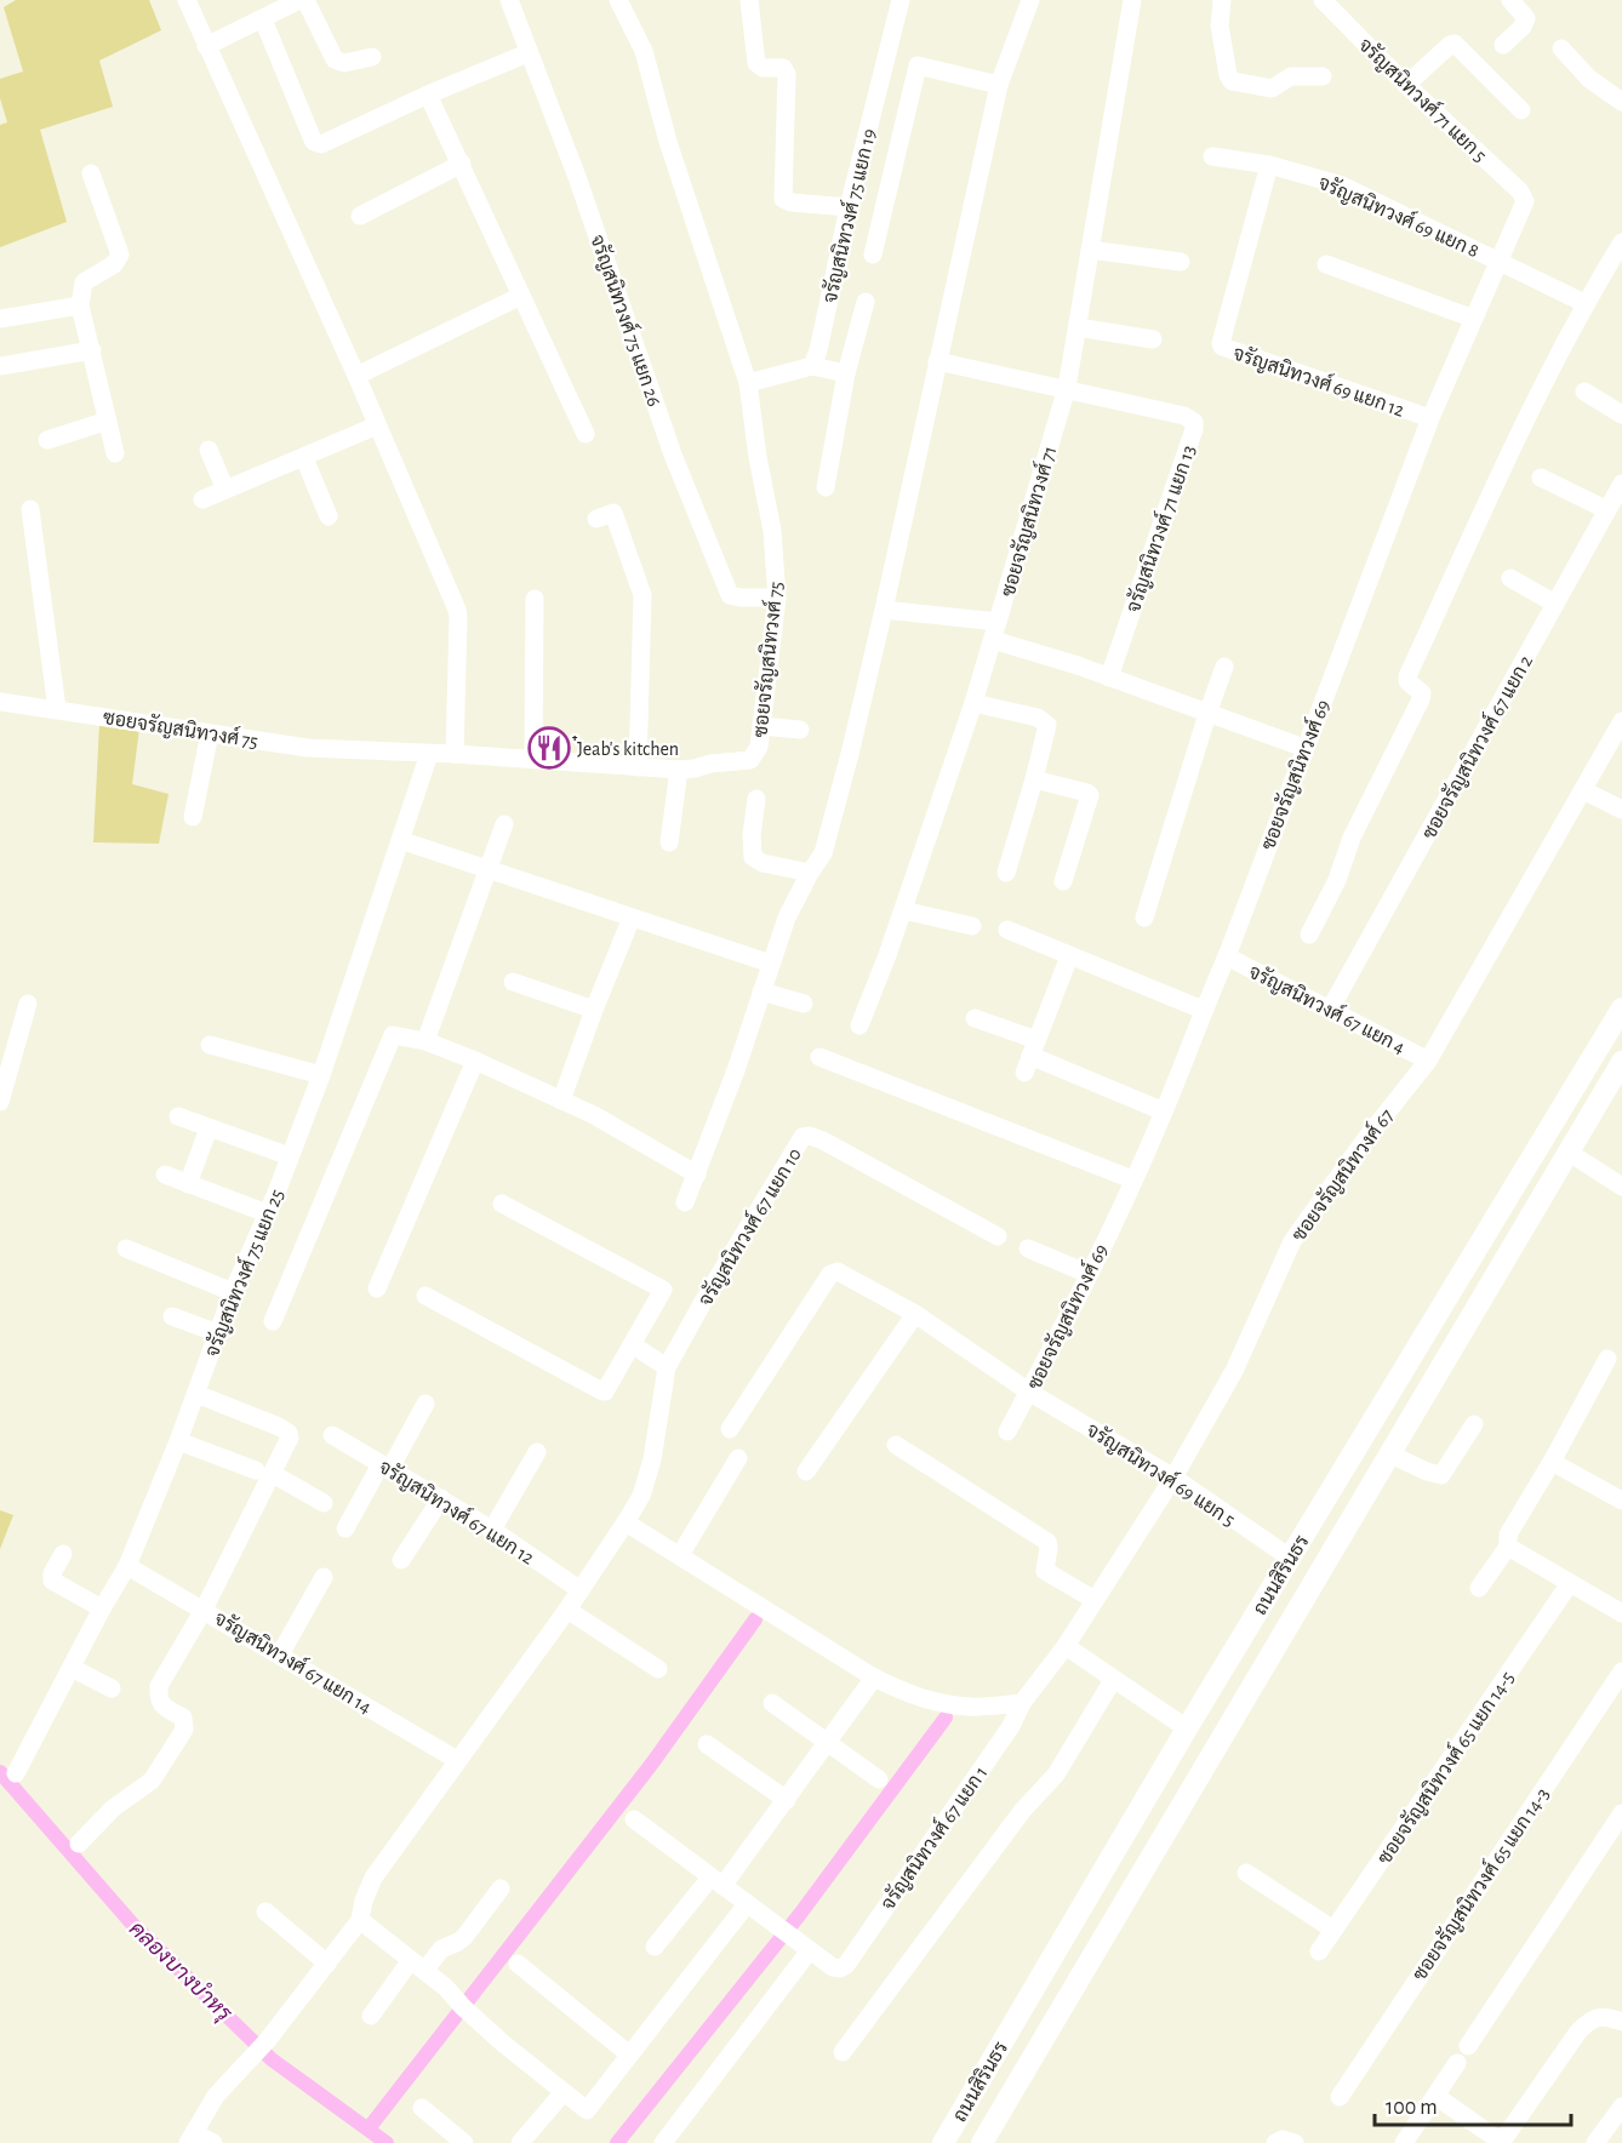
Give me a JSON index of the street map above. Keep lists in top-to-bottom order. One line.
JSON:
{"streets":{"main road":["ถนนสิรินธร"],"street":["จรัญสนิทวงศ์ 71 แยก 5","จรัญสนิทวงศ์ 75 แยก 19","จรัญสนิทวงศ์ 69 แยก 8","จรัญสนิทวงศ์ 75 แยก 26","จรัญสนิทวงศ์ 69 แยก 12","ซอยจรัญสนิทวงศ์ 71","จรัญสนิทวงศ์ 71 แยก 13","ซอยจรัญสนิทวงศ์ 75","ซอยจรัญสนิทวงศ์ 67 แยก 2","ซอยจรัญสนิทวงศ์ 69","จรัญสนิทวงศ์ 67 แยก 4","ซอยจรัญสนิทวงศ์ 67","จรัญสนิทวงศ์ 67 แยก 10","จรัญสนิทวงศ์ 75 แยก 25","จรัญสนิทวงศ์ 69 แยก 5","จรัญสนิทวงศ์ 67 แยก 12","จรัญสนิทวงศ์ 67 แยก 14","ซอยจรัญสนิทวงศ์ 65 แยก 14-5","จรัญสนิทวงศ์ 67 แยก 1","ซอยจรัญสนิทวงศ์ 65 แยก 14-3"]},"crossings":[["จรัญสนิทวงศ์ 71 แยก 5","ซอยจรัญสนิทวงศ์ 69"],["จรัญสนิทวงศ์ 69 แยก 8","จรัญสนิทวงศ์ 69 แยก 12"],["จรัญสนิทวงศ์ 69 แยก 8","ซอยจรัญสนิทวงศ์ 69"],["จรัญสนิทวงศ์ 75 แยก 26","ซอยจรัญสนิทวงศ์ 75"],["จรัญสนิทวงศ์ 69 แยก 12","ซอยจรัญสนิทวงศ์ 69"],["ซอยจรัญสนิทวงศ์ 71","จรัญสนิทวงศ์ 71 แยก 13"],["ซอยจรัญสนิทวงศ์ 75","จรัญสนิทวงศ์ 75 แยก 25"],["ซอยจรัญสนิทวงศ์ 67 แยก 2","จรัญสนิทวงศ์ 67 แยก 4"],["ซอยจรัญสนิทวงศ์ 69","จรัญสนิทวงศ์ 67 แยก 4"],["ซอยจรัญสนิทวงศ์ 69","จรัญสนิทวงศ์ 69 แยก 5"],["จรัญสนิทวงศ์ 67 แยก 4","ซอยจรัญสนิทวงศ์ 67"],["ซอยจรัญสนิทวงศ์ 67","จรัญสนิทวงศ์ 69 แยก 5"],["ซอยจรัญสนิทวงศ์ 67","จรัญสนิทวงศ์ 67 แยก 1"],["จรัญสนิทวงศ์ 67 แยก 10","จรัญสนิทวงศ์ 67 แยก 12"],["จรัญสนิทวงศ์ 67 แยก 10","จรัญสนิทวงศ์ 67 แยก 14"],["จรัญสนิทวงศ์ 75 แยก 25","จรัญสนิทวงศ์ 67 แยก 14"],["จรัญสนิทวงศ์ 69 แยก 5","ถนนสิรินธร"]],"water":["คลองบางบำหรุ"],"places":{"restaurant":["๋Jeab's kitchen"]},"scale_bar":"100 m"}
